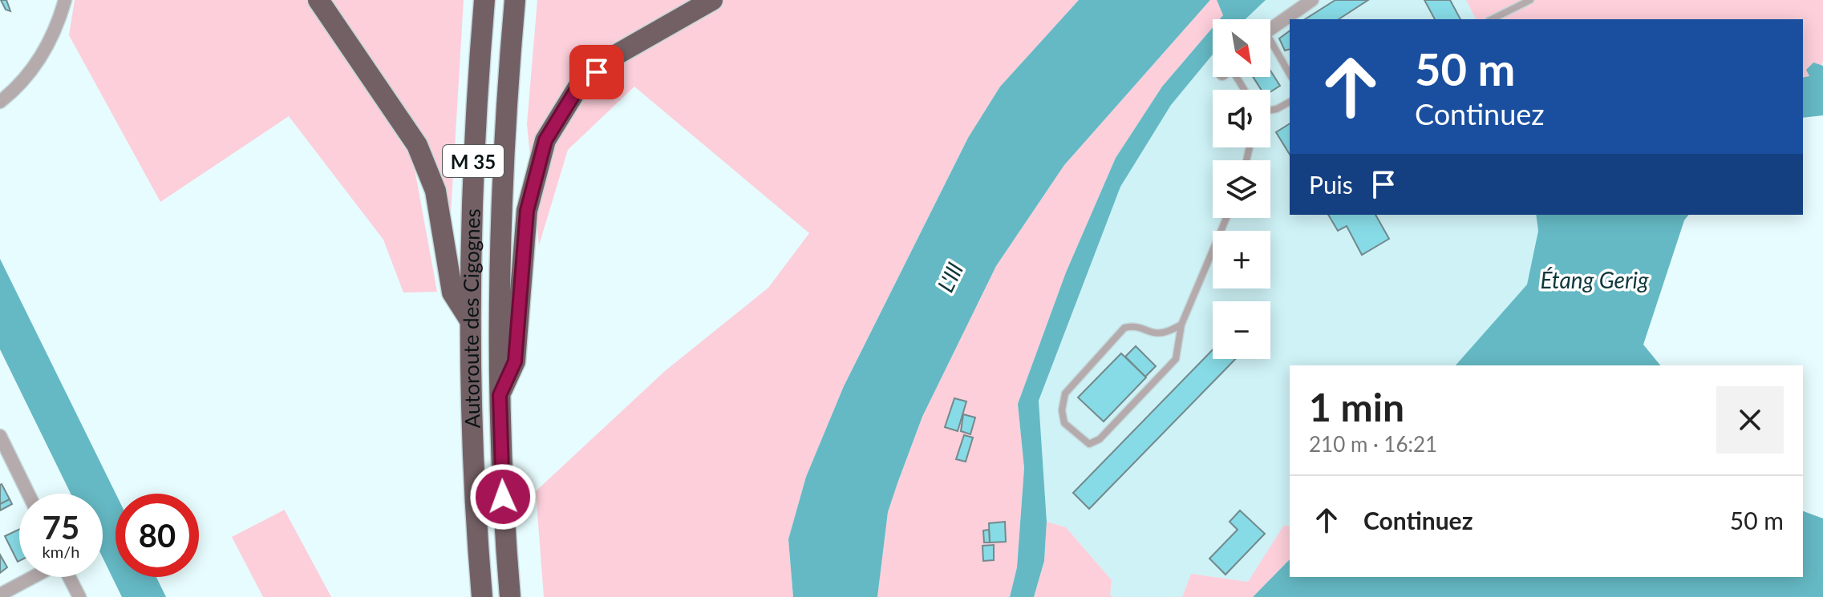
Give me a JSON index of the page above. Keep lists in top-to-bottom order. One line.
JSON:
{"streets":{"highway":["M 35","Autoroute des Cigognes"]},"water":["L'Ill","Étang Gerig"],"north":"bottom right","page":{"map_buttons":["+","−"],"turn":["50 m","Continuez"],"then":"Puis","heading":["1 min","210 m · 16:21"],"list":[{"name":"Continuez","value":"50 m"}],"speed":"75 km/h","limit":"80"}}
